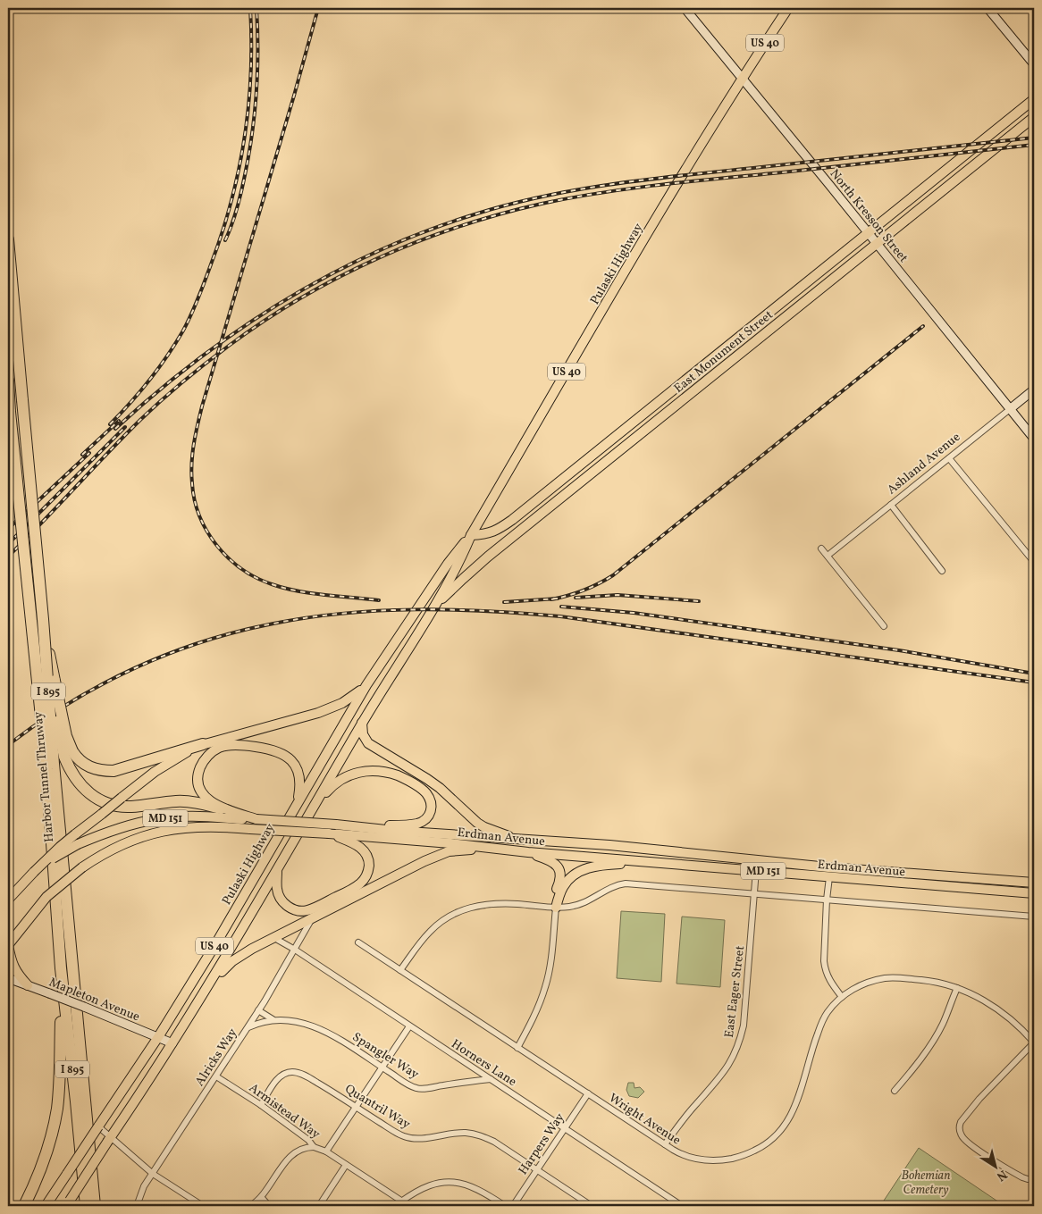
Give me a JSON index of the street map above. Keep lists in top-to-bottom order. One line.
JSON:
{"streets":{"highway":["I 895","Harbor Tunnel Thruway"],"main road":["US 40","Pulaski Highway","East Monument Street","MD 151","Erdman Avenue"],"street":["North Kresson Street","Ashland Avenue","East Eager Street","Mapleton Avenue","Spangler Way","Alricks Way","Horners Lane","Quantril Way","Armistead Way","Wright Avenue","Harpers Way"]},"crossings":[["North Kresson Street","Pulaski Highway"],["North Kresson Street","East Monument Street"],["North Kresson Street","Ashland Avenue"],["Pulaski Highway","East Monument Street"],["Pulaski Highway","Mapleton Avenue"],["Erdman Avenue","East Eager Street"],["East Eager Street","Wright Avenue"],["Spangler Way","Alricks Way"],["Spangler Way","Horners Lane"],["Alricks Way","Horners Lane"],["Alricks Way","Armistead Way"],["Horners Lane","Harpers Way"],["Quantril Way","Armistead Way"],["Quantril Way","Harpers Way"],["Wright Avenue","Harpers Way"]],"parks":["Bohemian Cemetery"],"north":"bottom right"}
